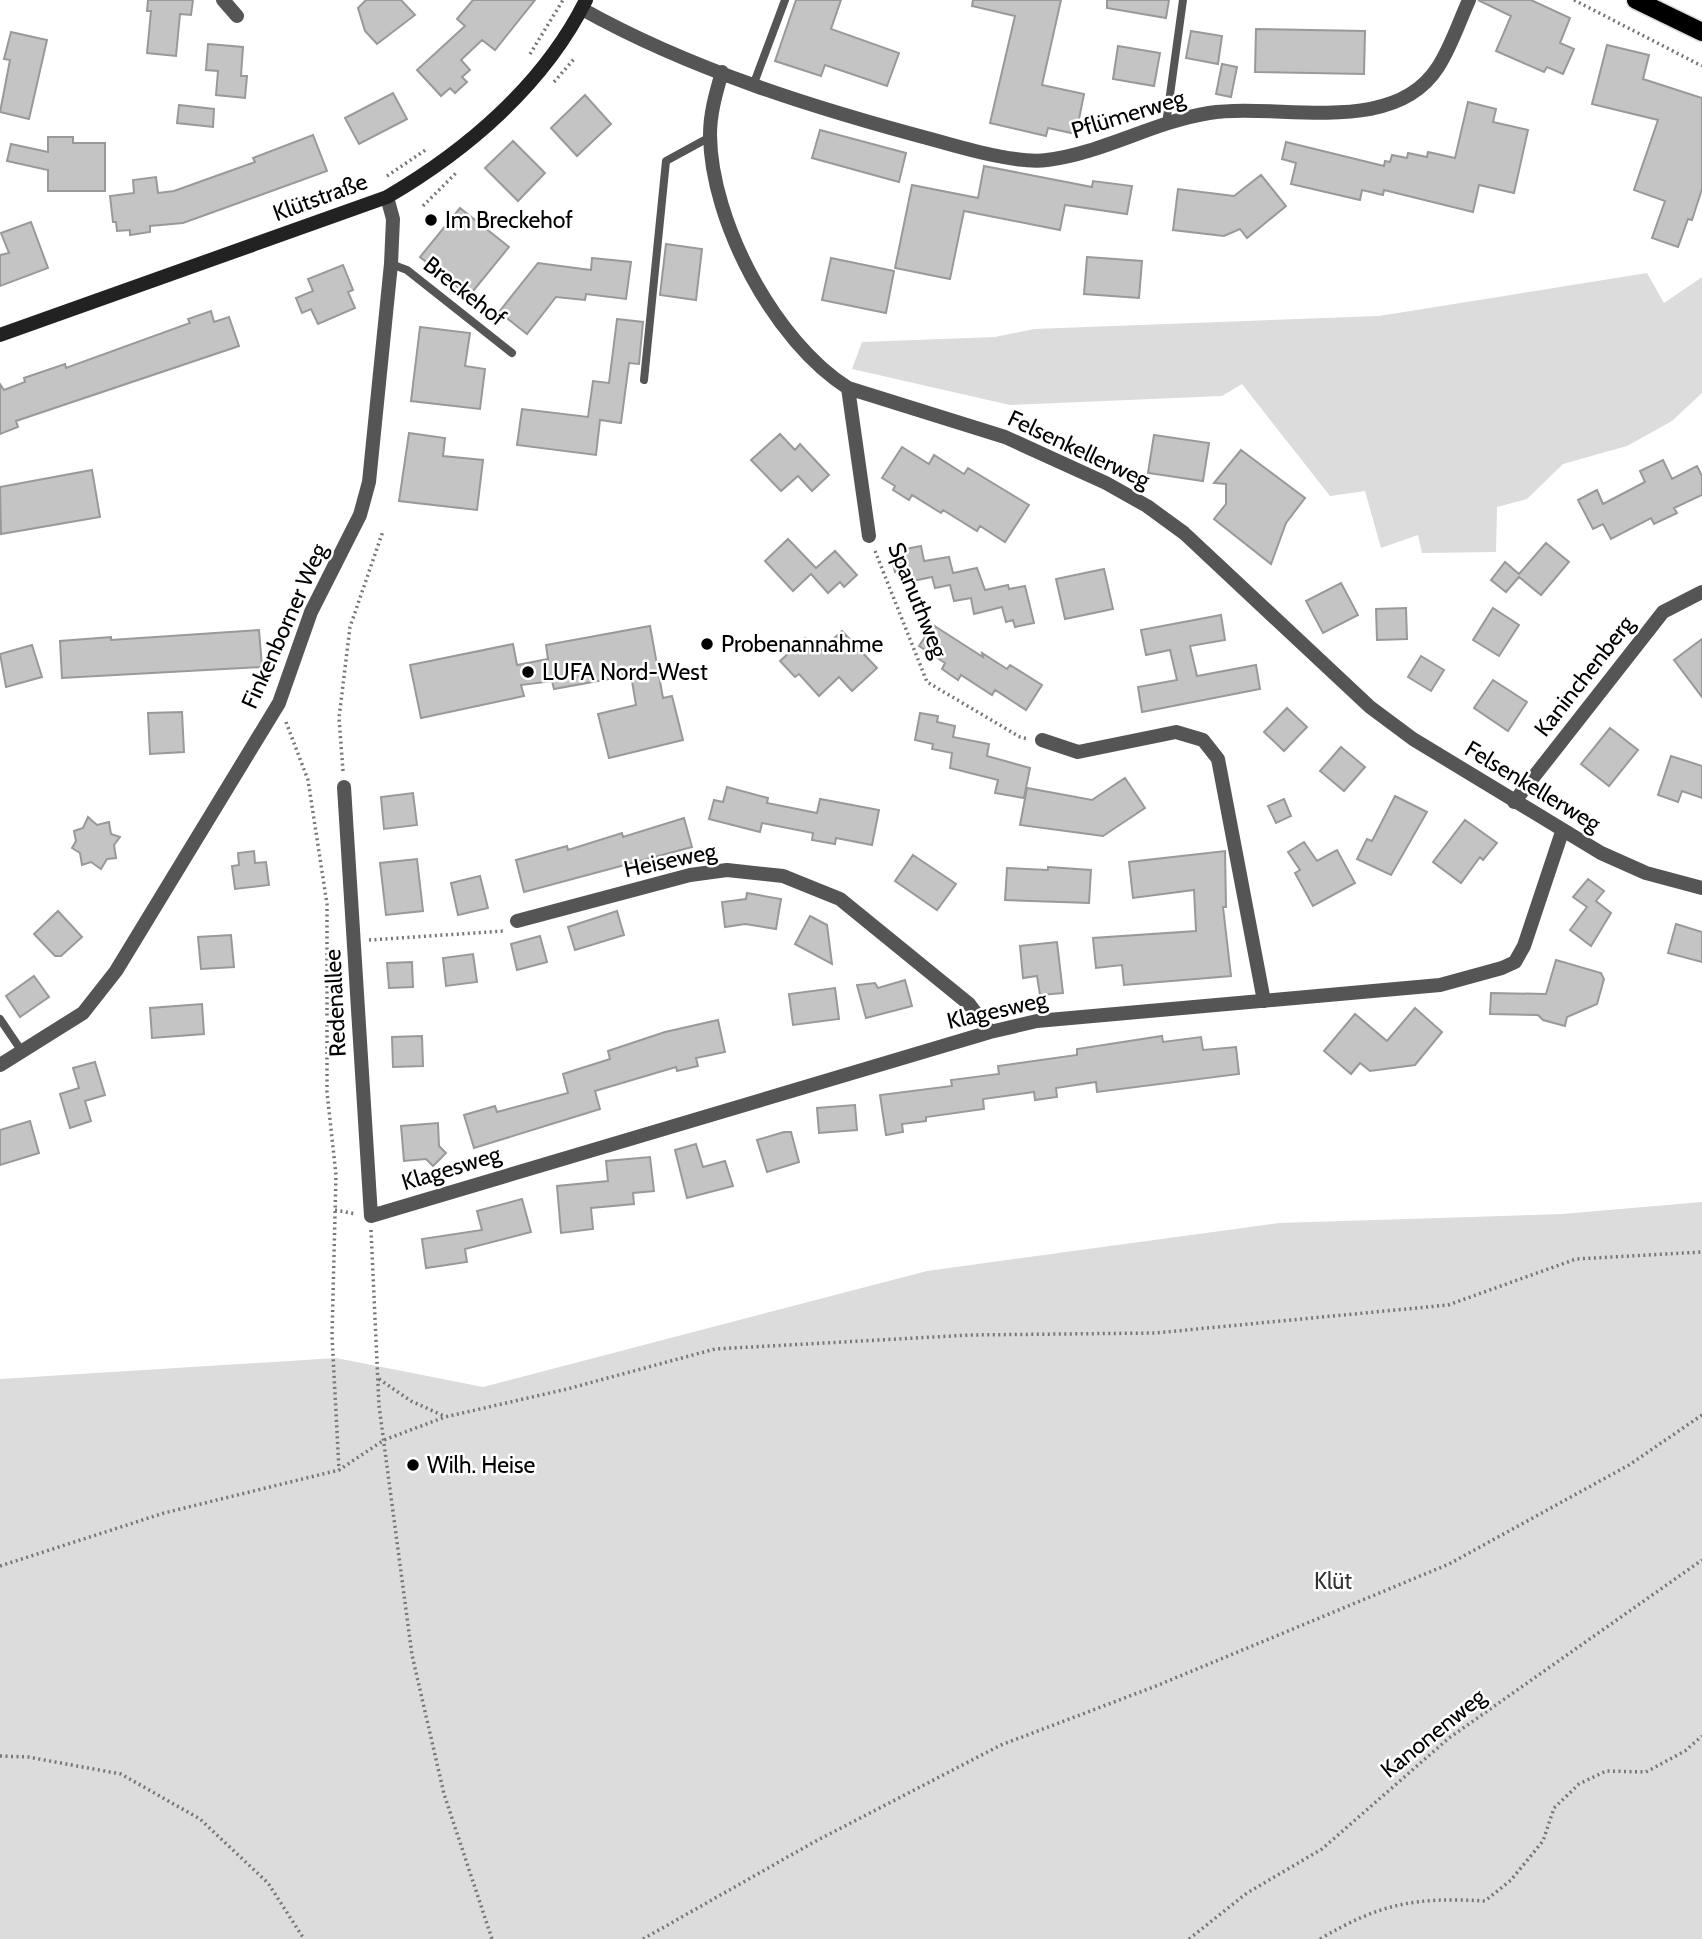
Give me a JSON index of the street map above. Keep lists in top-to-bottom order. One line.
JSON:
{"streets":{"main road":["Klütstraße"],"street":["Pflümerweg","Felsenkellerweg","Spanuthweg","Finkenborner Weg","Kaninchenberg","Heiseweg","Redenallee","Klagesweg"],"lane":["Breckehof"],"path":["Kanonenweg"]},"crossings":[["Pflümerweg","Klütstraße"],["Pflümerweg","Felsenkellerweg"],["Klütstraße","Finkenborner Weg"],["Breckehof","Finkenborner Weg"],["Felsenkellerweg","Spanuthweg"],["Felsenkellerweg","Kaninchenberg"],["Felsenkellerweg","Klagesweg"],["Heiseweg","Klagesweg"],["Redenallee","Klagesweg"]],"parks":["Klüt"],"places":["Im Breckehof","Probenannahme","LUFA Nord-West","Wilh. Heise"]}
